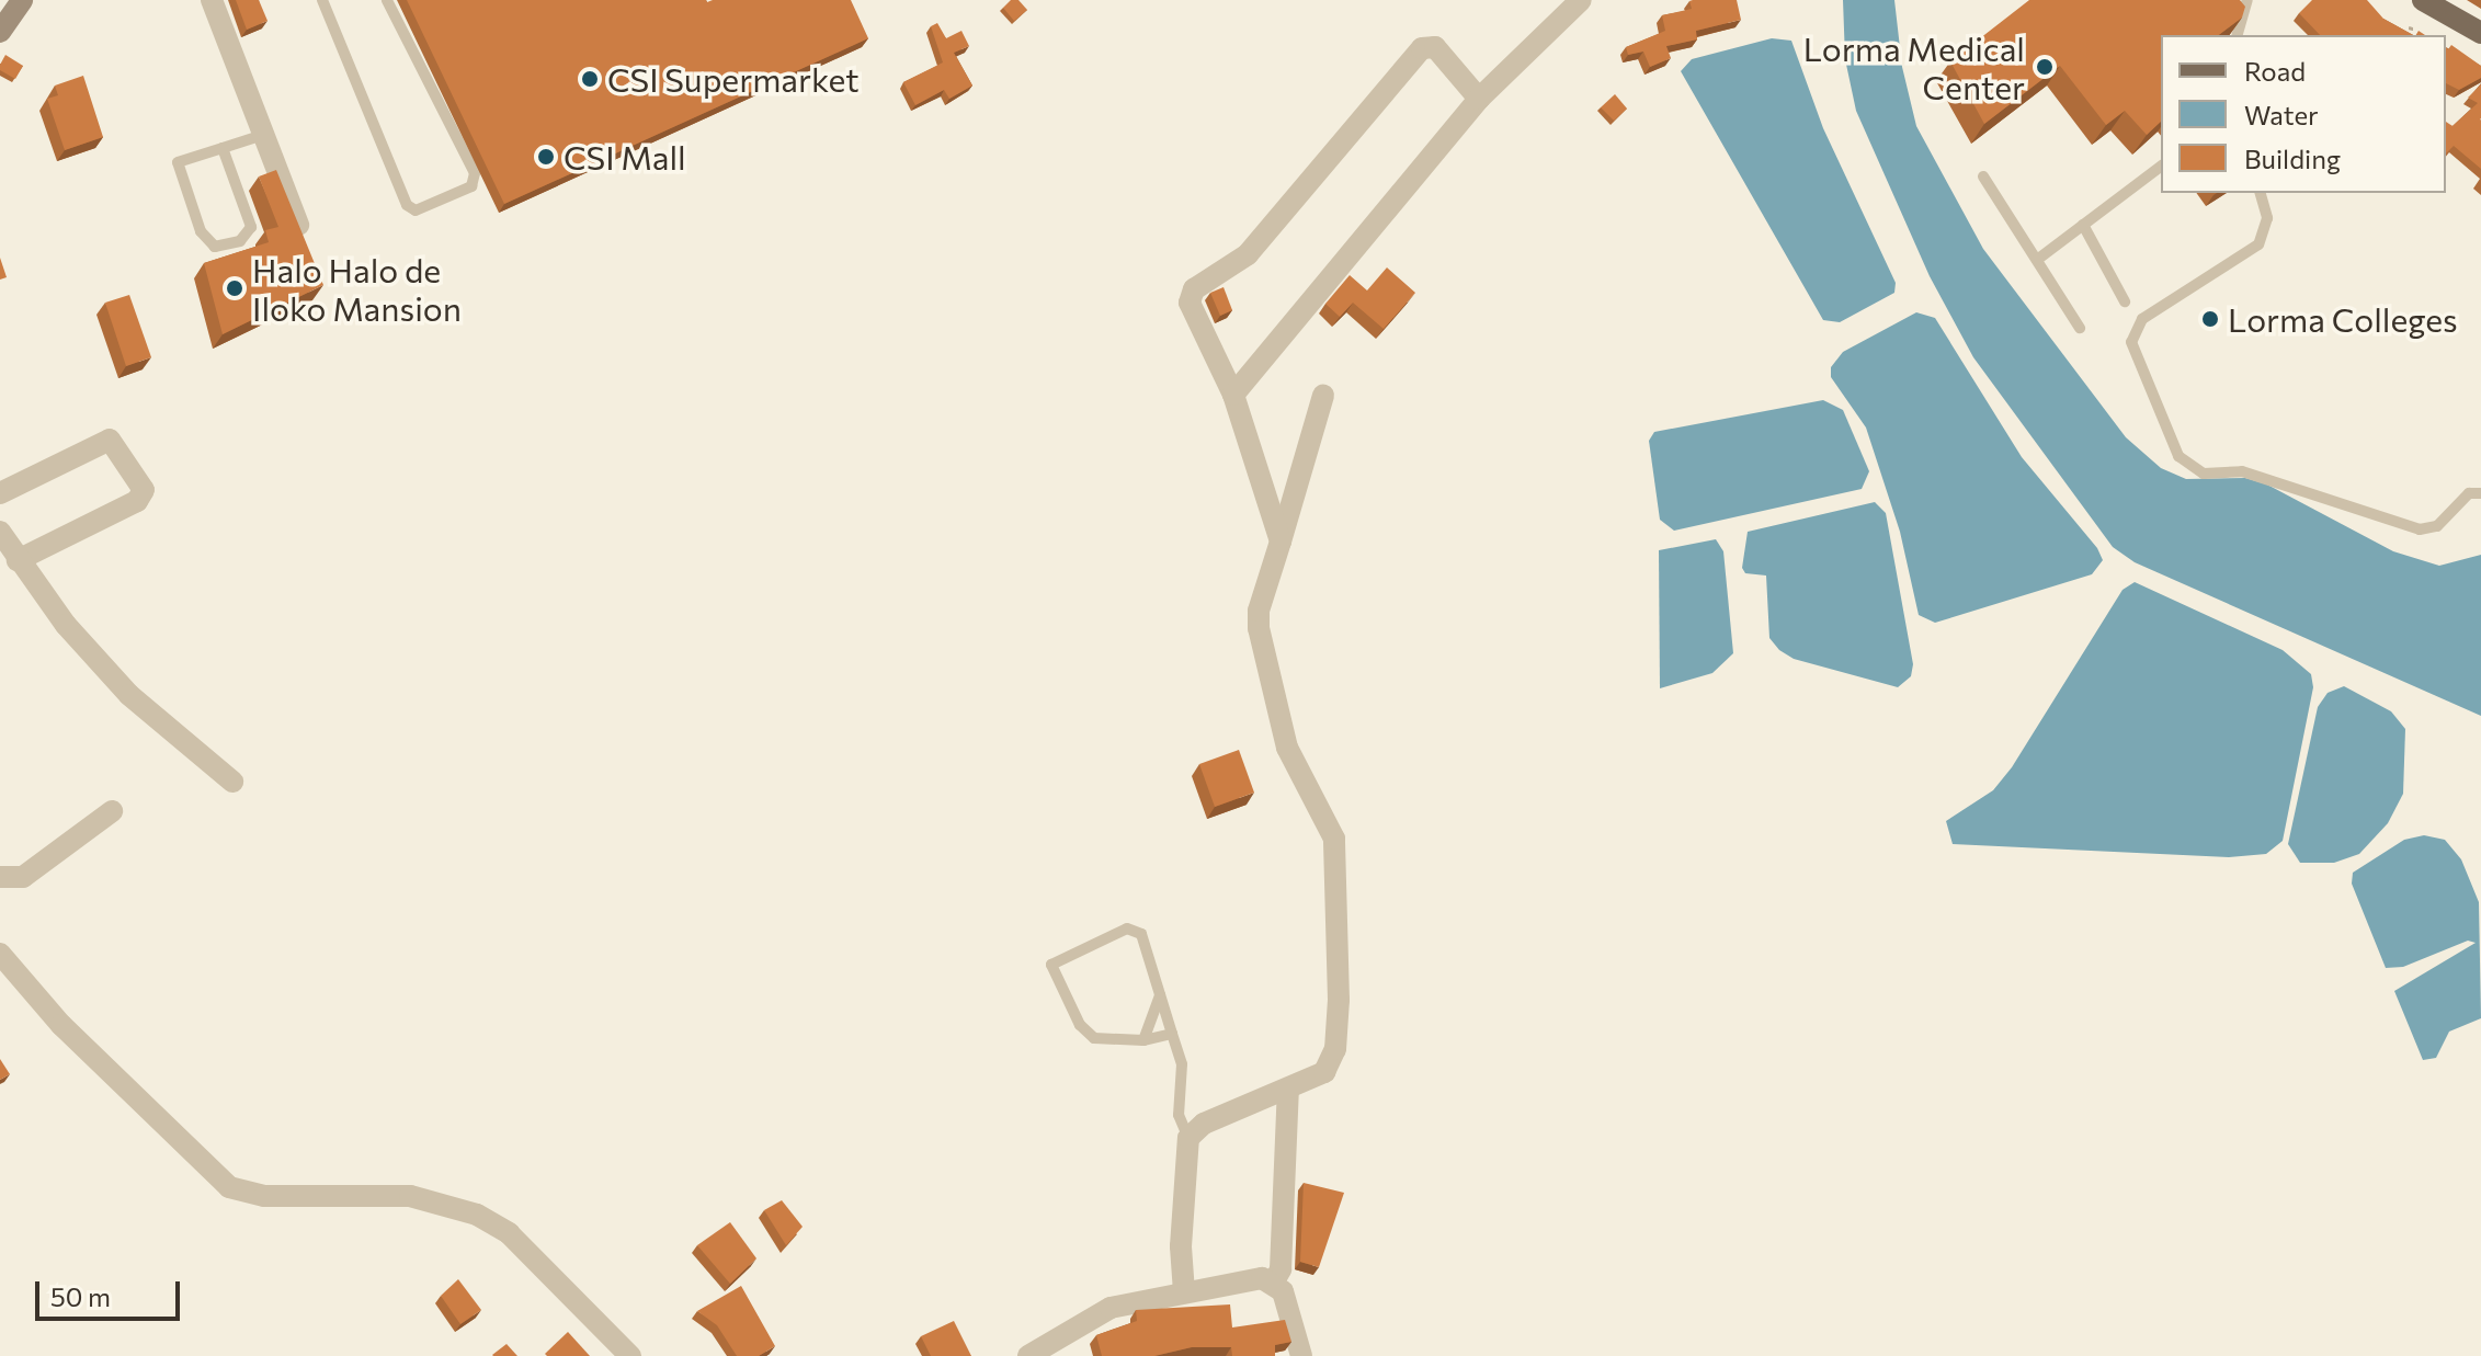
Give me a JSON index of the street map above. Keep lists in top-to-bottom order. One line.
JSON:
{"places":["Lorma Medical Center","CSI Supermarket","CSI Mall","Halo Halo de Iloko Mansion","Lorma Colleges"],"legend":["Road","Water","Building"],"scale_bar":"50 m"}
